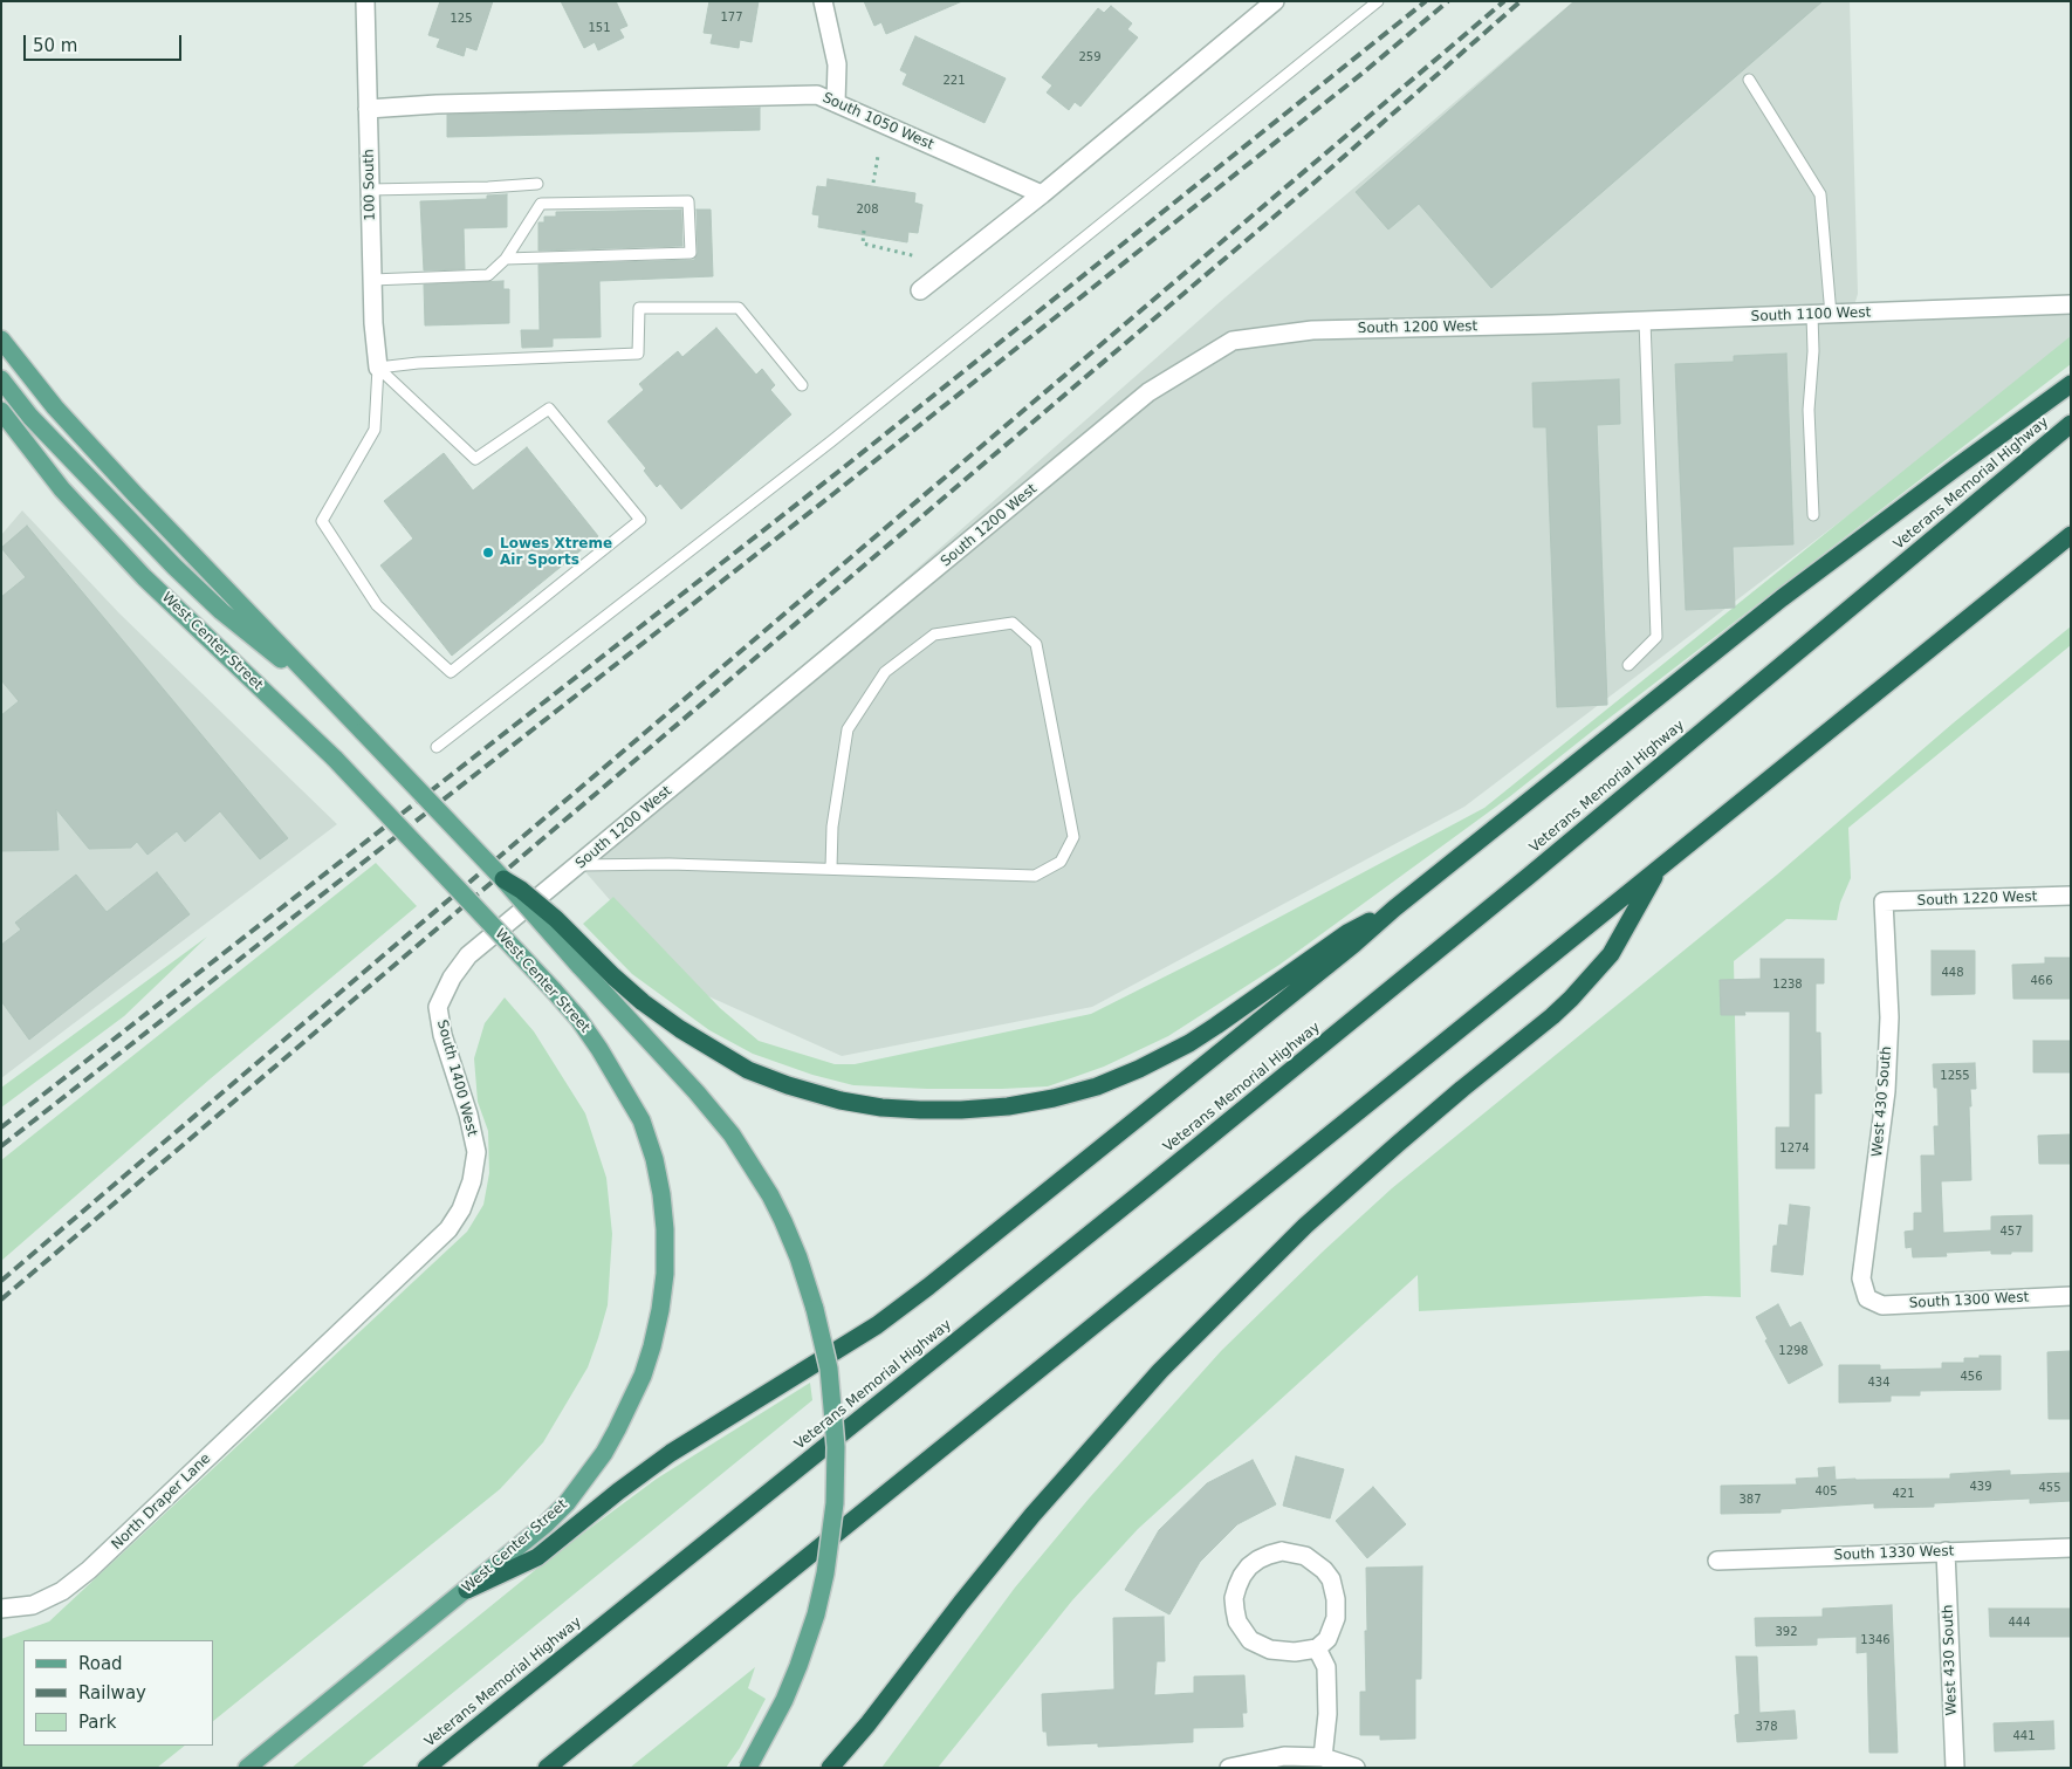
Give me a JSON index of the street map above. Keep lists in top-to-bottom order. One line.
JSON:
{"streets":{"highway":["Veterans Memorial Highway"],"main road":["West Center Street"],"street":["South 1050 West","100 South","South 1100 West","South 1200 West","South 1220 West","South 1400 West","West 430 South","South 1300 West","North Draper Lane","South 1330 West"]},"crossings":[["South 1050 West","100 South"],["South 1100 West","South 1200 West"],["South 1200 West","South 1400 West"],["South 1220 West","West 430 South"],["South 1400 West","North Draper Lane"],["West 430 South","South 1300 West"],["West 430 South","South 1330 West"]],"places":["Lowes Xtreme Air Sports"],"house_numbers":["177","125","151","259","221","208","448","466","1238","1255","1274","457","1298","456","434","439","455","405","421","387","444","392","1346","378","441"],"legend":["Road","Railway","Park"],"scale_bar":"50 m"}
